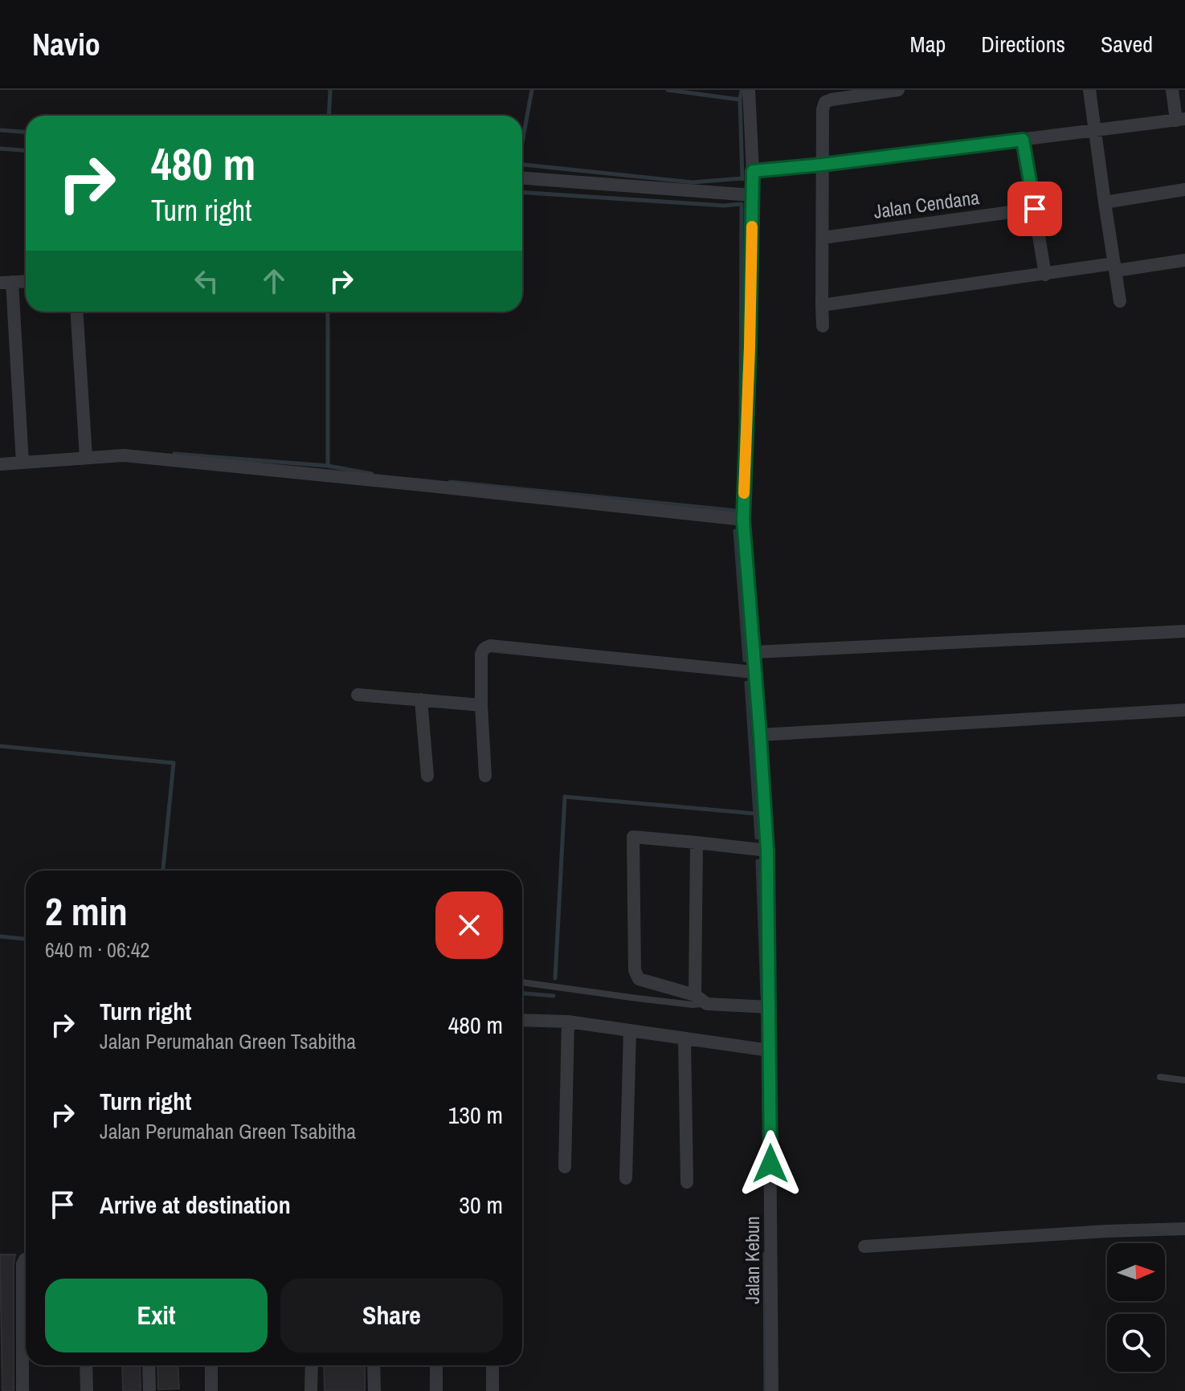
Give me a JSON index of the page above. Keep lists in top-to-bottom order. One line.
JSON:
{"streets":{"street":["Jalan Cendana","Jalan Kebun"]},"north":"right","page":{"header":"Navio","nav":["Map","Directions","Saved"],"turn":["480 m","Turn right"],"heading":["2 min","640 m · 06:42"],"list":[{"name":"Turn right","note":"Jalan Perumahan Green Tsabitha","value":"480 m"},{"name":"Turn right","note":"Jalan Perumahan Green Tsabitha","value":"130 m"},{"name":"Arrive at destination","value":"30 m"}],"buttons":["Exit","Share"]}}
